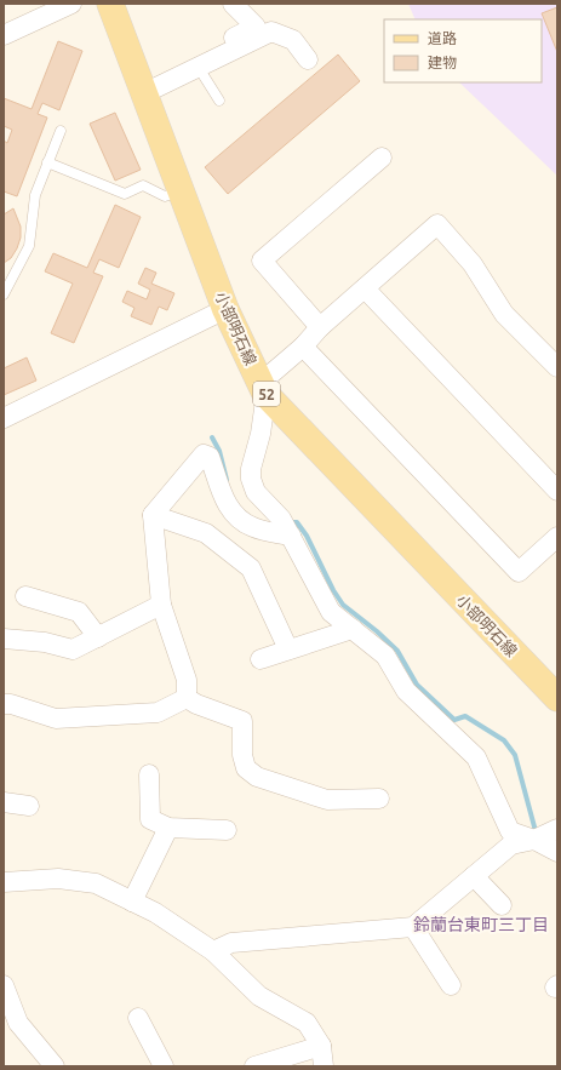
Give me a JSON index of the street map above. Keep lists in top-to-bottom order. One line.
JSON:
{"streets":{"main road":["小部明石線","52"]},"districts":["鈴蘭台東町三丁目"],"legend":["道路","建物"]}
